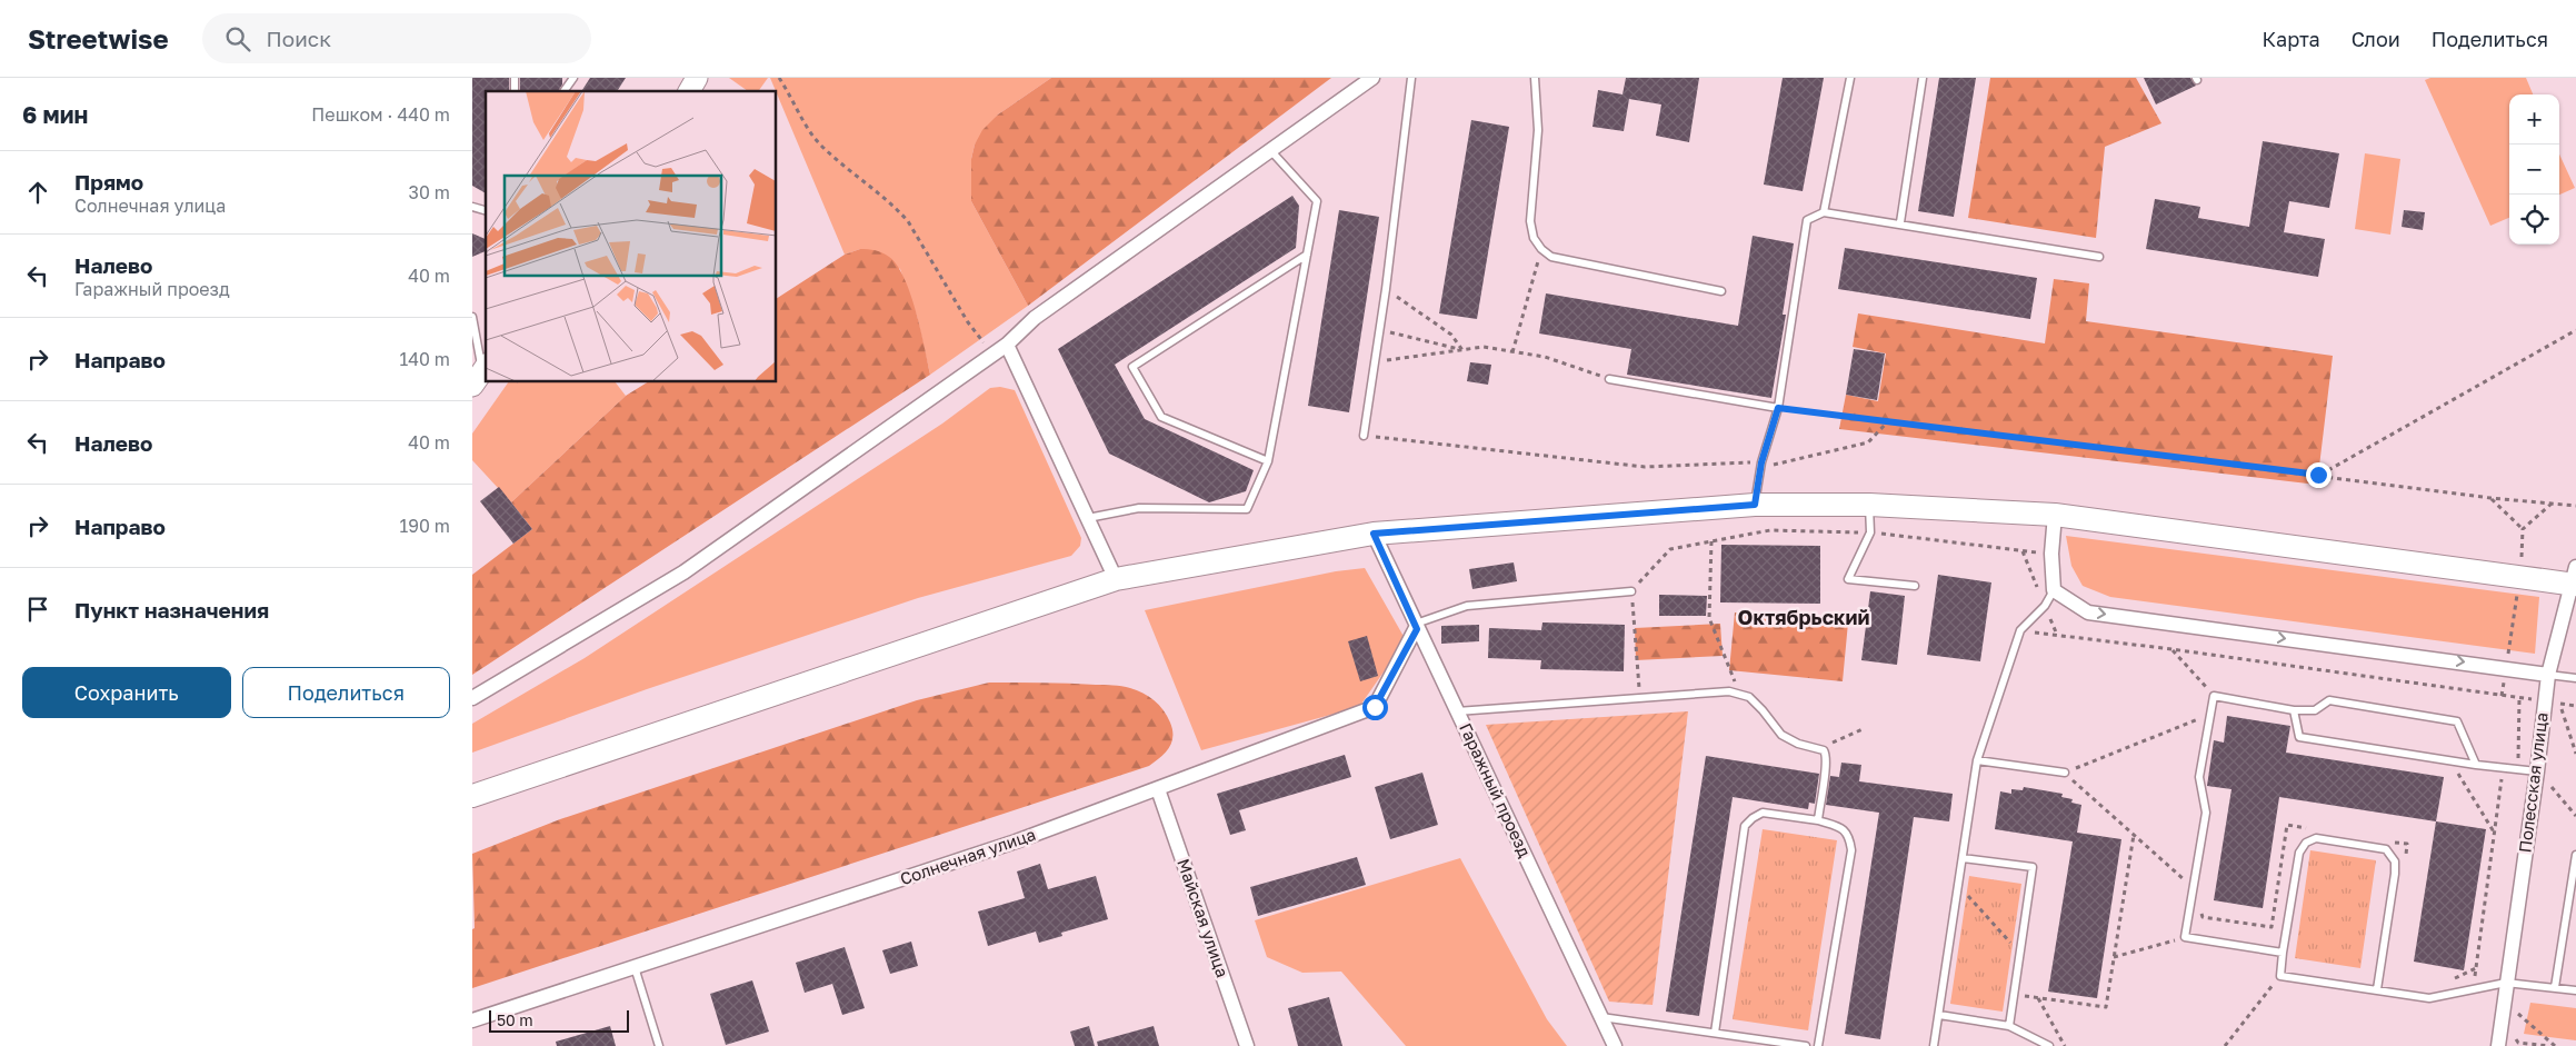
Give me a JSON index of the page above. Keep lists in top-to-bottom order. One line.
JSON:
{"streets":{"street":["Полесская улица","Гаражный проезд","Солнечная улица","Майская улица"]},"crossings":[["Гаражный проезд","Солнечная улица"],["Солнечная улица","Майская улица"]],"districts":["Октябрьский"],"scale_bar":"50 m","page":{"header":"Streetwise","search":"Поиск","nav":["Карта","Слои","Поделиться"],"heading":["6 мин","Пешком · 440 m"],"map_buttons":["+","−"],"list":[["Прямо","Солнечная улица","30 m"],["Налево","Гаражный проезд","40 m"],["Направо","140 m"],["Налево","40 m"],["Направо","190 m"],"Пункт назначения"],"buttons":["Сохранить","Поделиться"],"scale":"50 m"}}
